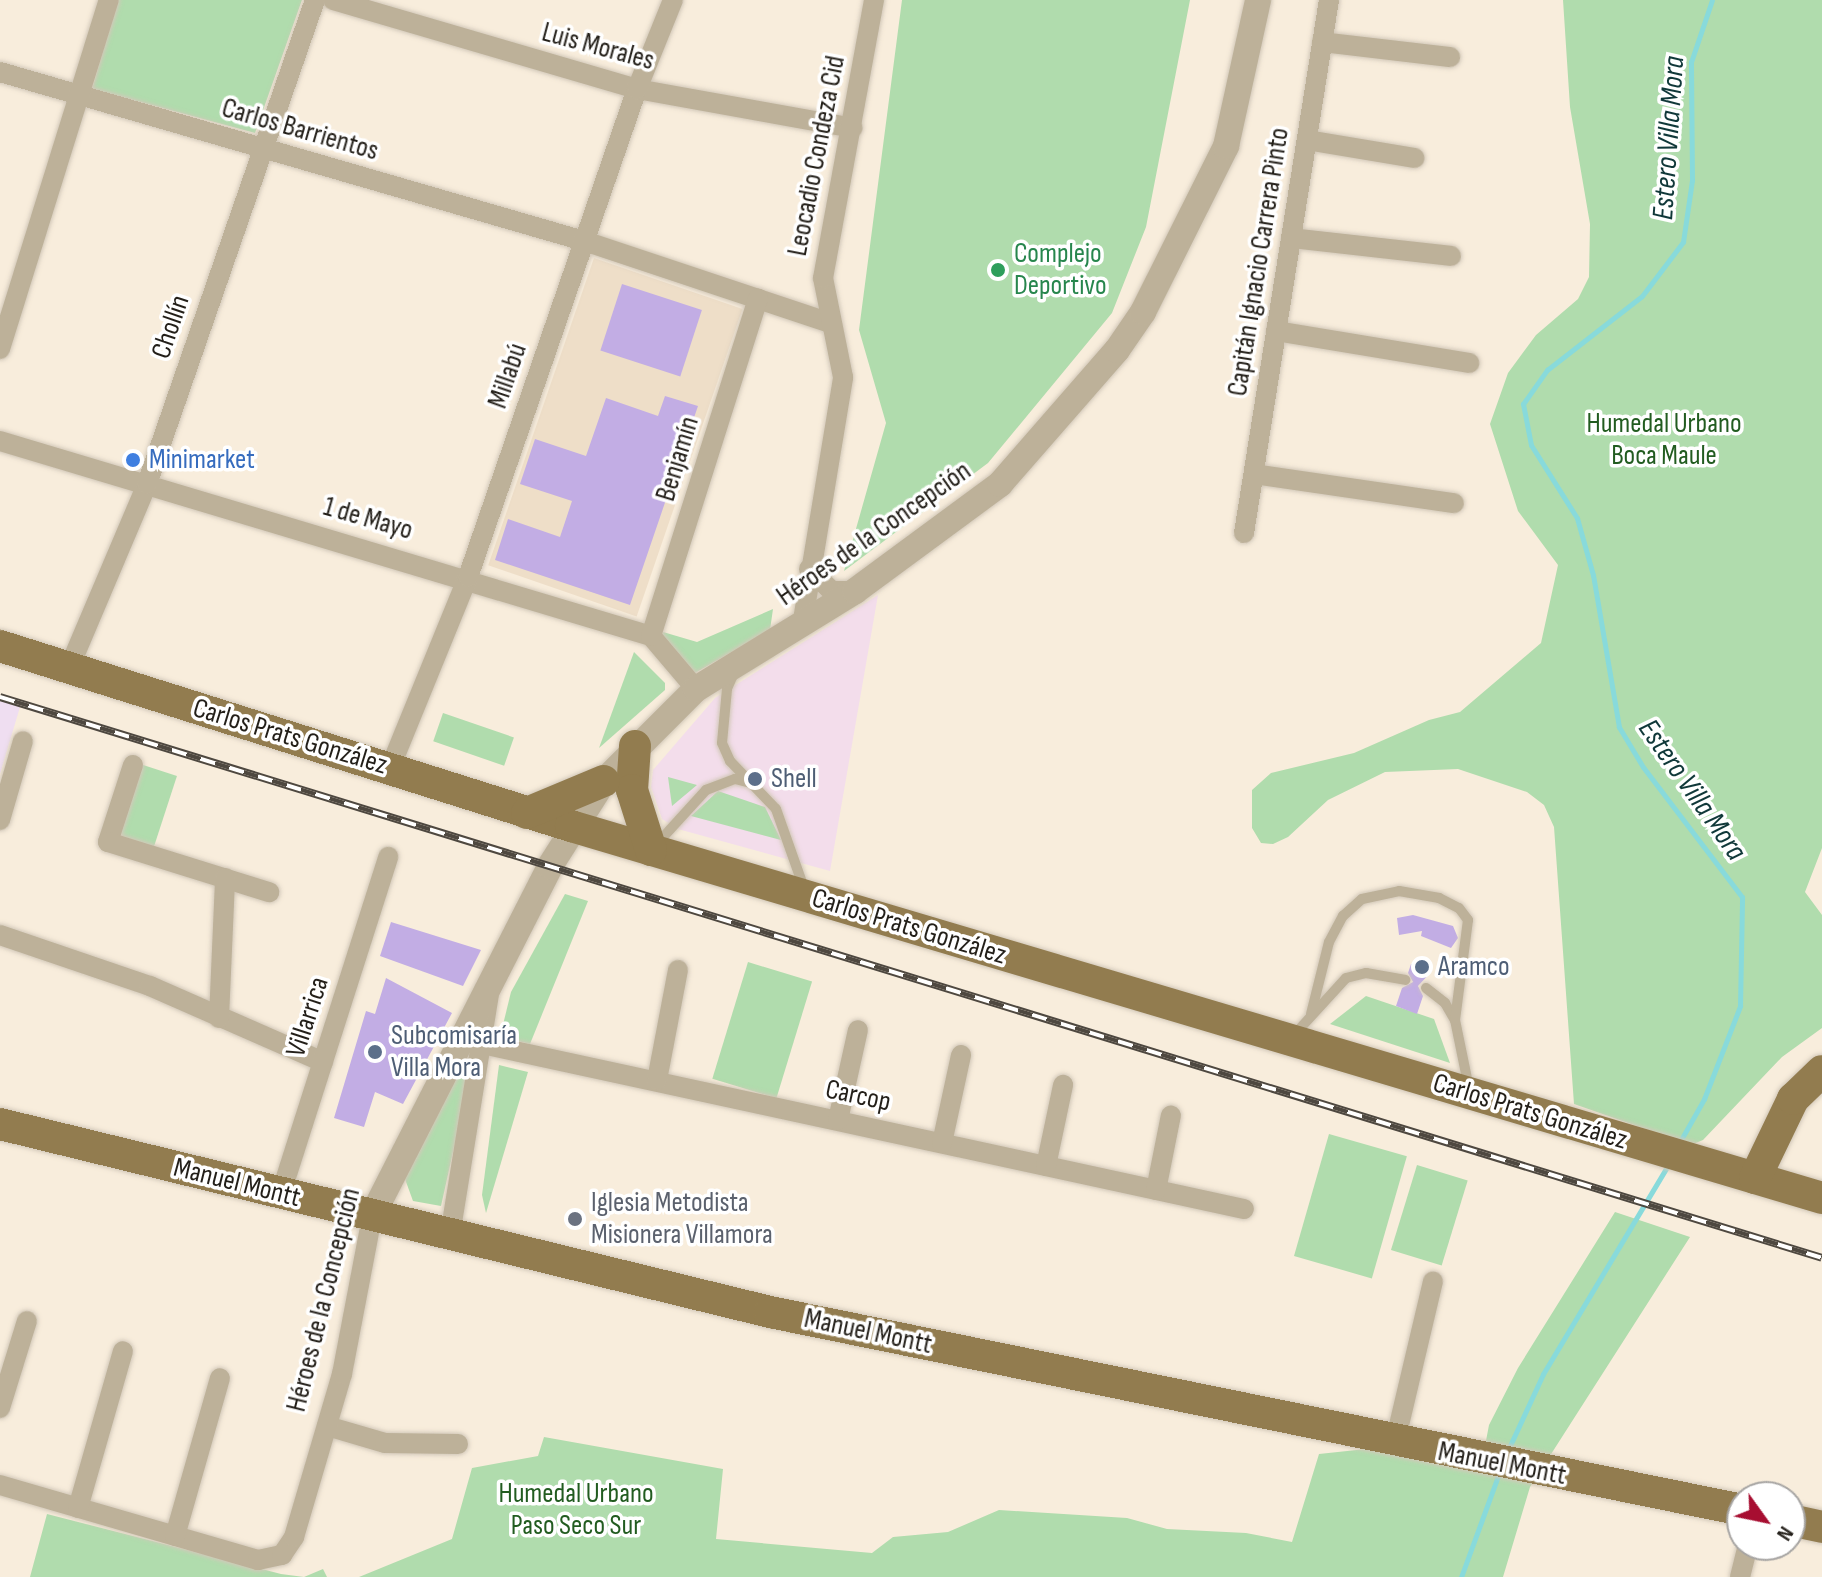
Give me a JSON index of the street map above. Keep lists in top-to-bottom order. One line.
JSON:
{"streets":{"main road":["Carlos Prats González","Manuel Montt"],"street":["Luis Morales","Carlos Barrientos","Leocadio Condeza Cid","Capitán Ignacio Carrera Pinto","Chollín","Millabú","Benjamín","1 de Mayo","Héroes de la Concepción","Villarrica","Carcop"]},"crossings":[["Luis Morales","Leocadio Condeza Cid"],["Luis Morales","Millabú"],["Carlos Barrientos","Leocadio Condeza Cid"],["Carlos Barrientos","Chollín"],["Carlos Barrientos","Millabú"],["Carlos Barrientos","Benjamín"],["Leocadio Condeza Cid","Héroes de la Concepción"],["Chollín","1 de Mayo"],["Chollín","Carlos Prats González"],["Millabú","1 de Mayo"],["Millabú","Carlos Prats González"],["Benjamín","1 de Mayo"],["Héroes de la Concepción","Carlos Prats González"],["Héroes de la Concepción","Carcop"],["Héroes de la Concepción","Manuel Montt"],["Villarrica","Manuel Montt"]],"water":["Estero Villa Mora"],"parks":["Humedal Urbano Boca Maule","Humedal Urbano Paso Seco Sur"],"places":["Complejo Deportivo","Minimarket","Shell","Aramco","Subcomisaría Villa Mora","Iglesia Metodista Misionera Villamora"],"north":"bottom right"}
